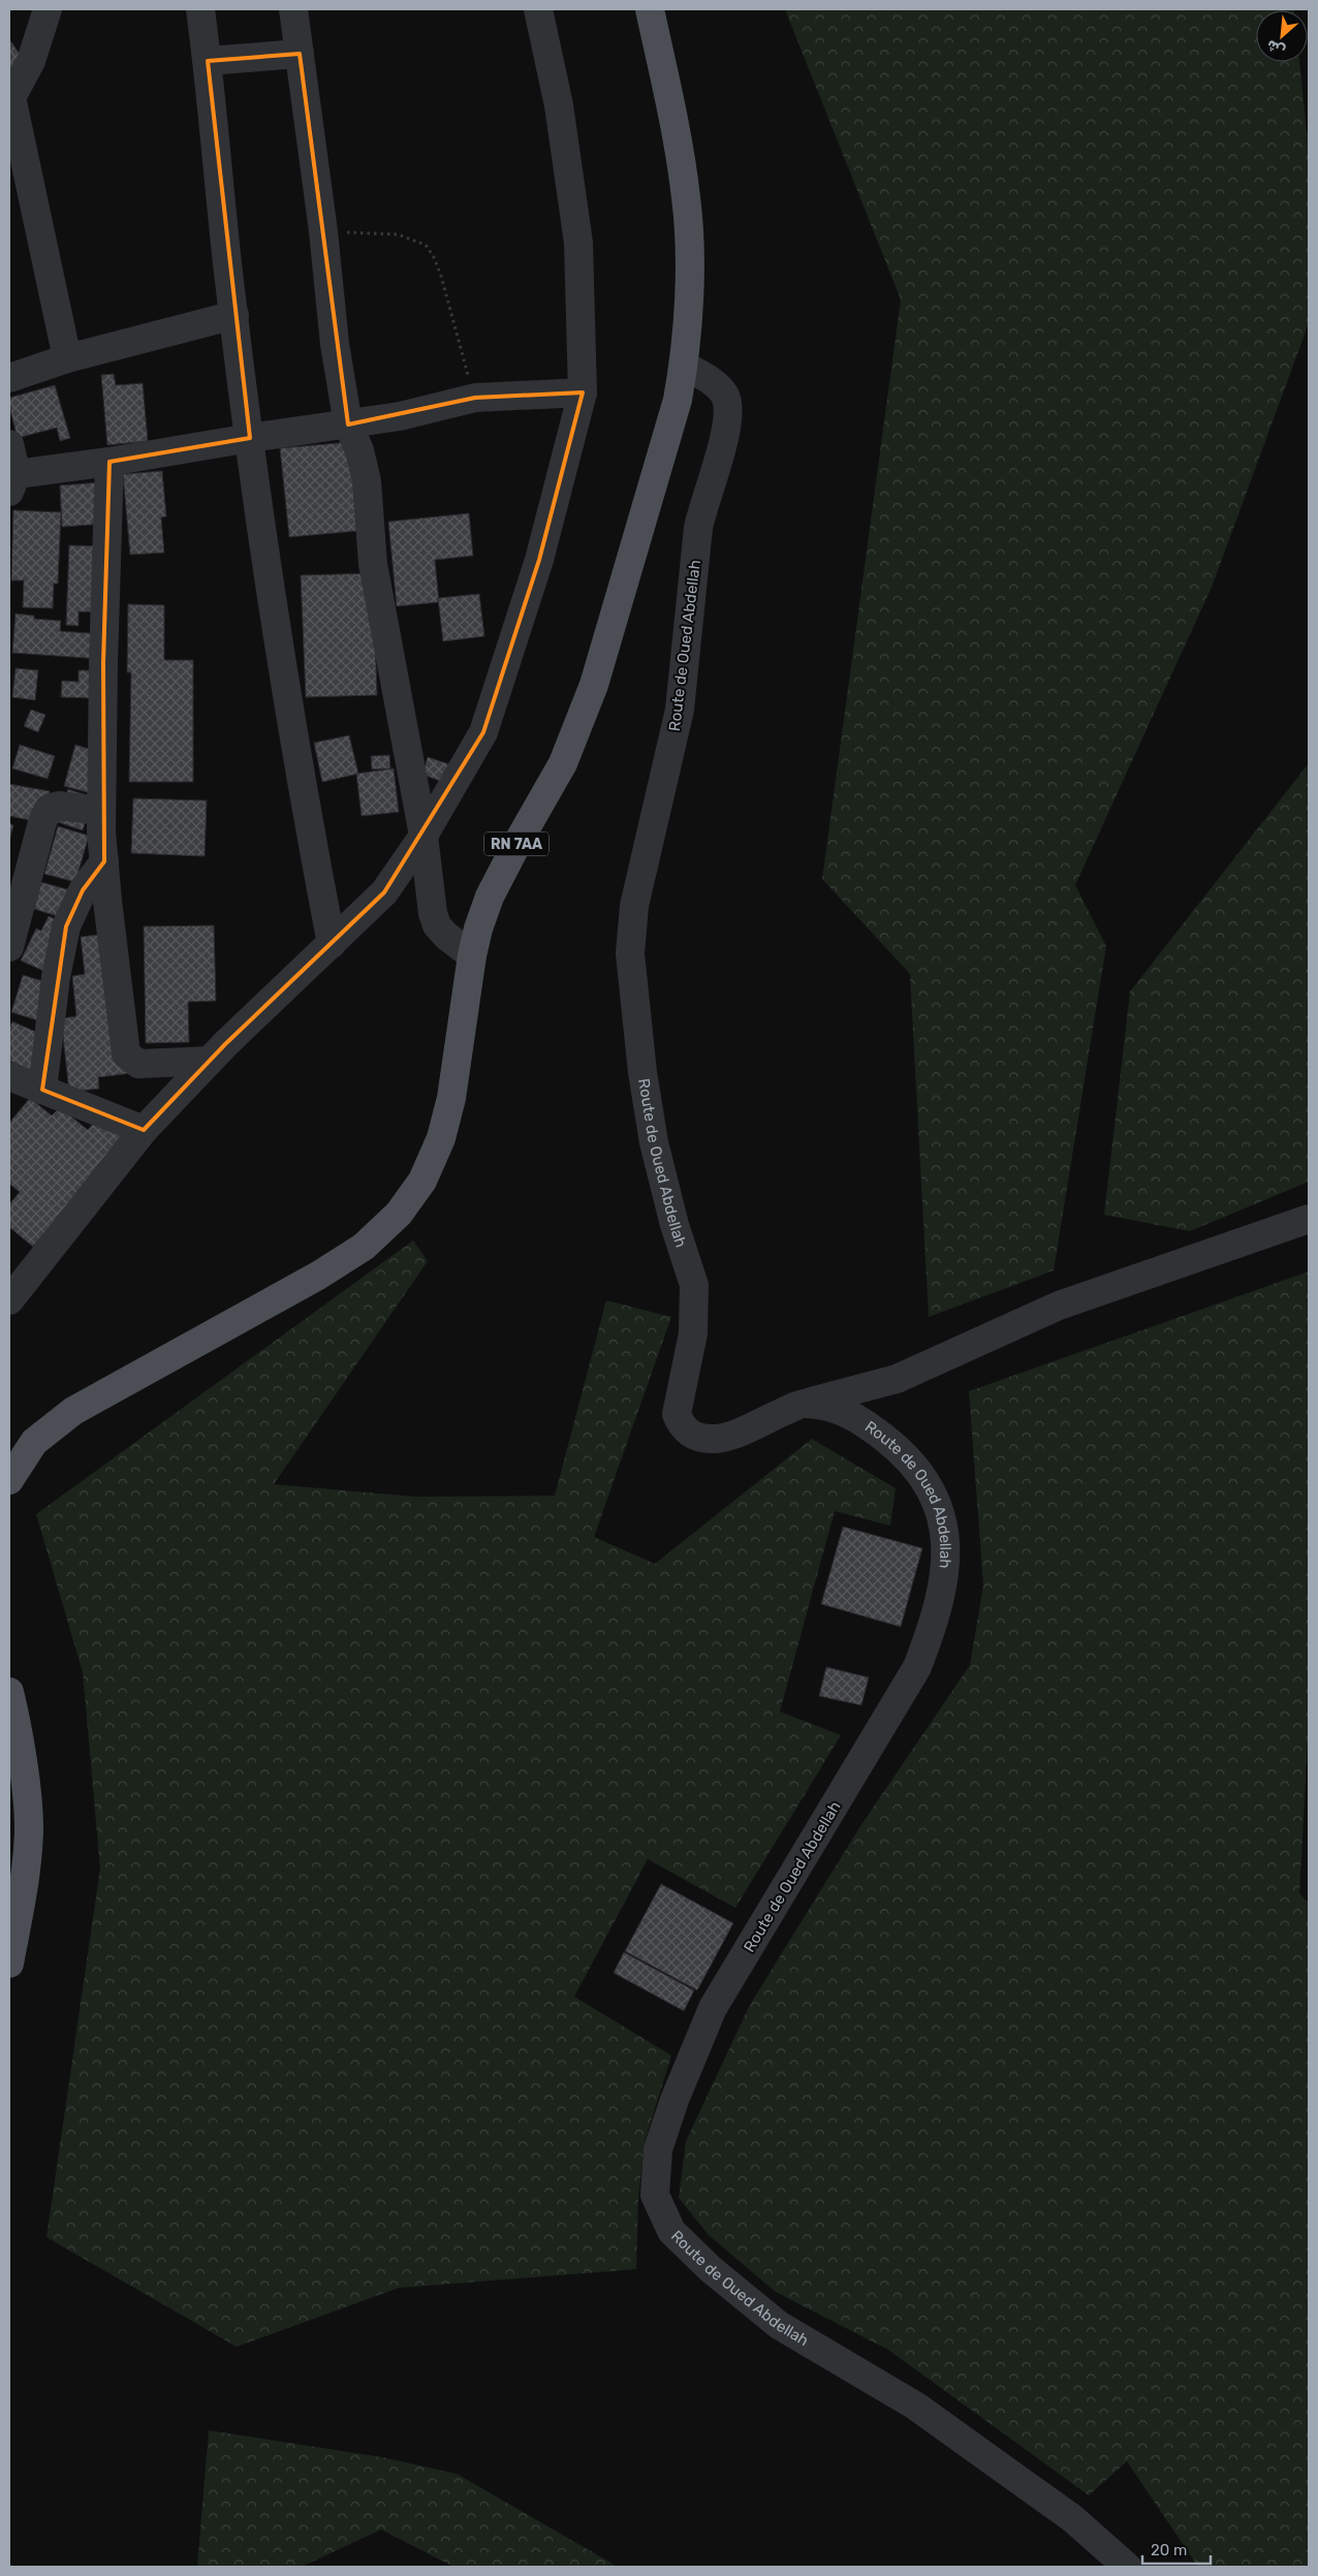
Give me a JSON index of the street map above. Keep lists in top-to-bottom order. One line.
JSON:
{"streets":{"main road":["RN 7AA"],"street":["Route de Oued Abdellah"]},"crossings":[["Route de Oued Abdellah","RN 7AA"]],"scale_bar":"20 m","north":"bottom left"}
